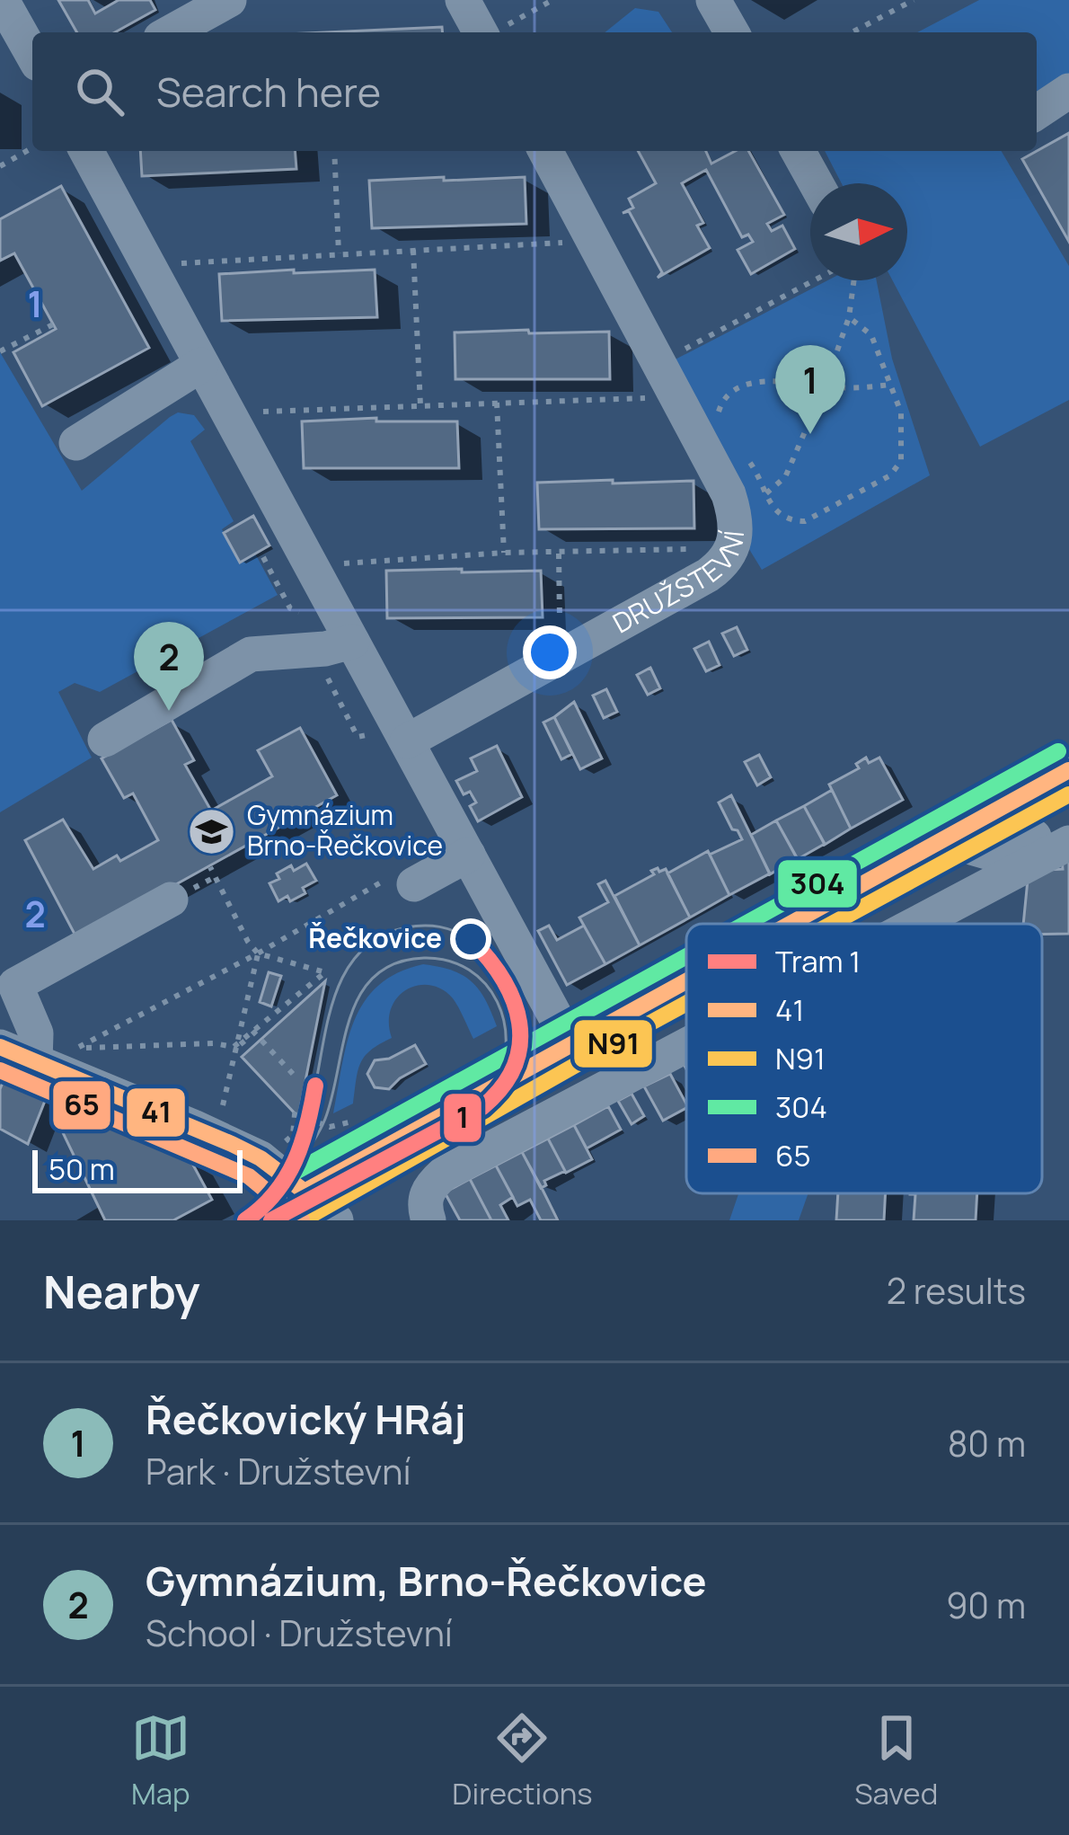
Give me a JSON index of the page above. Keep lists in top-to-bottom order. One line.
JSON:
{"streets":{"street":["DRUŽSTEVNÍ"]},"places":{"school or university":["Gymnázium Brno-Řečkovice"],"other":["Řečkovice"]},"lines":["transit line 304","transit line 41","transit line N91","tram line 1","transit line 65"],"legend":["Tram 1","41","N91","304","65"],"scale_bar":"50 m","north":"right","page":{"search":"Search here","pins":["1","2"],"scale":"50 m","heading":["Nearby","2 results"],"list":[{"mark":"1","name":"Řečkovický HRáj","note":"Park · Družstevní","value":"80 m"},{"mark":"2","name":"Gymnázium, Brno-Řečkovice","note":"School · Družstevní","value":"90 m"}],"nav":["Map","Directions","Saved"]},"grid":{"rows":["1","2"]}}
